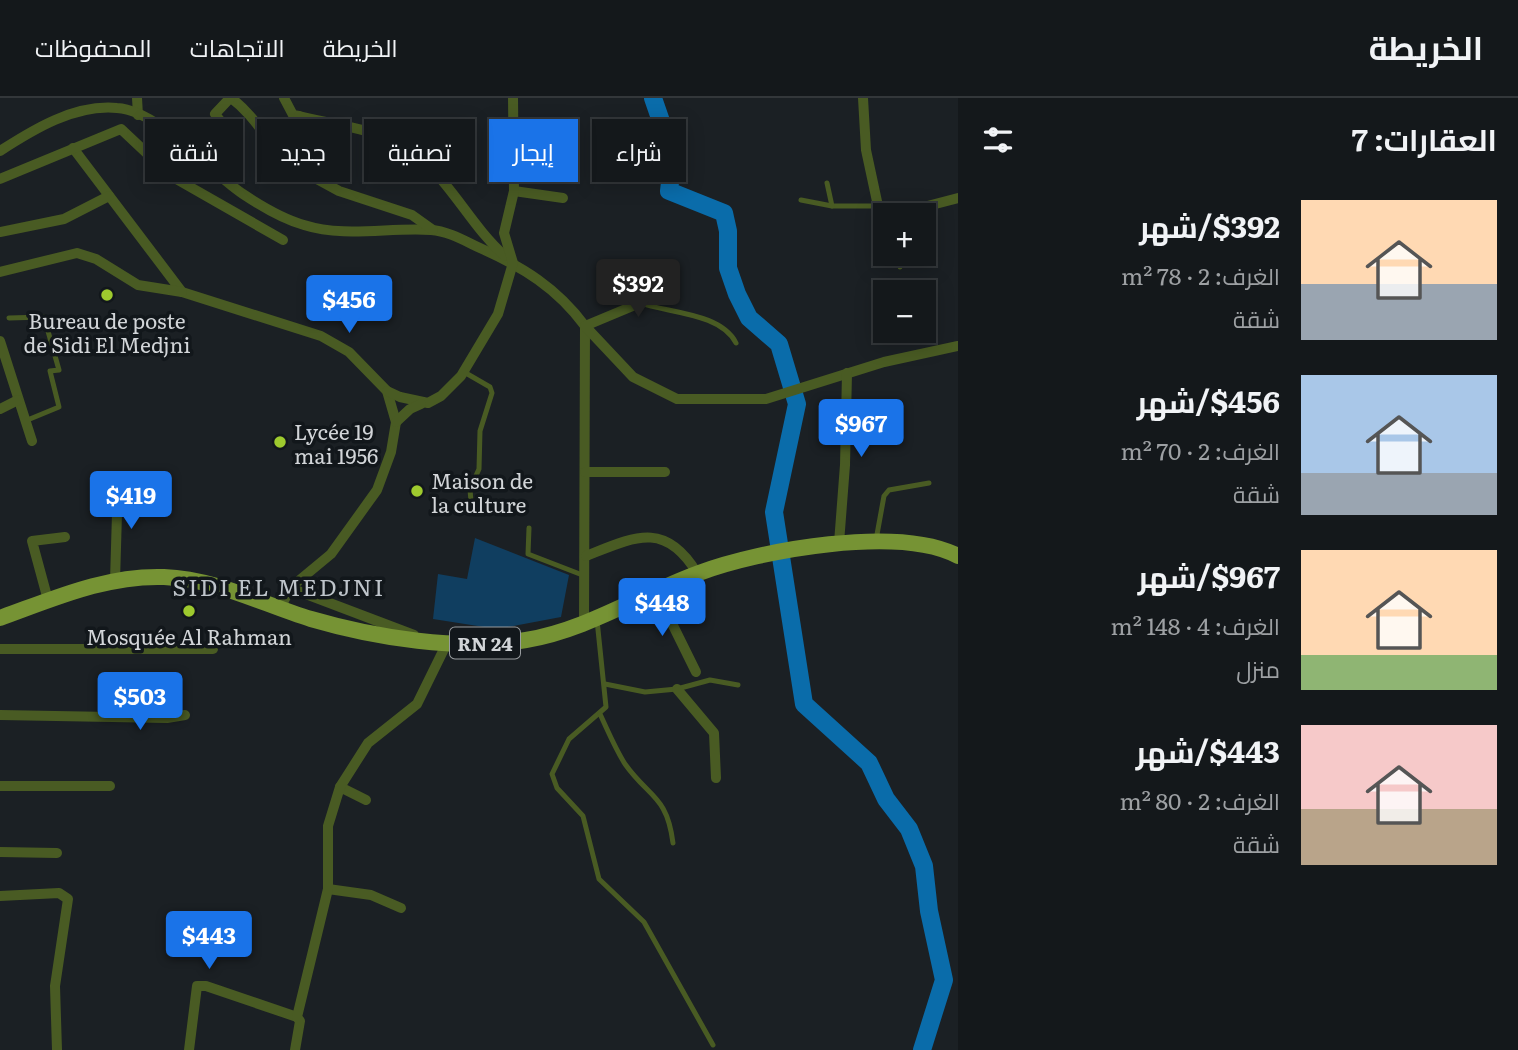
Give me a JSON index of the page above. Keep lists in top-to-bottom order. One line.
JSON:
{"streets":{"main road":["RN 24"]},"districts":["SIDI EL MEDJNI"],"places":["Bureau de poste de Sidi El Medjni","Lycée 19 mai 1956","Maison de la culture","Mosquée Al Rahman"],"page":{"header":"الخريطة","nav":["الخريطة","الاتجاهات","المحفوظات"],"heading":"العقارات: 7","chip":["شراء","إيجار","تصفية","جديد","شقة"],"list":[{"name":"$392/شهر","note":"الغرف: 2 · 78 m² · شقة"},{"name":"$456/شهر","note":"الغرف: 2 · 70 m² · شقة"},{"name":"$967/شهر","note":"الغرف: 4 · 148 m² · منزل"},{"name":"$443/شهر","note":"الغرف: 2 · 80 m² · شقة"}],"map_buttons":["+","−"],"price":["$392","$456","$967","$419","$448","$503","$443"]}}
